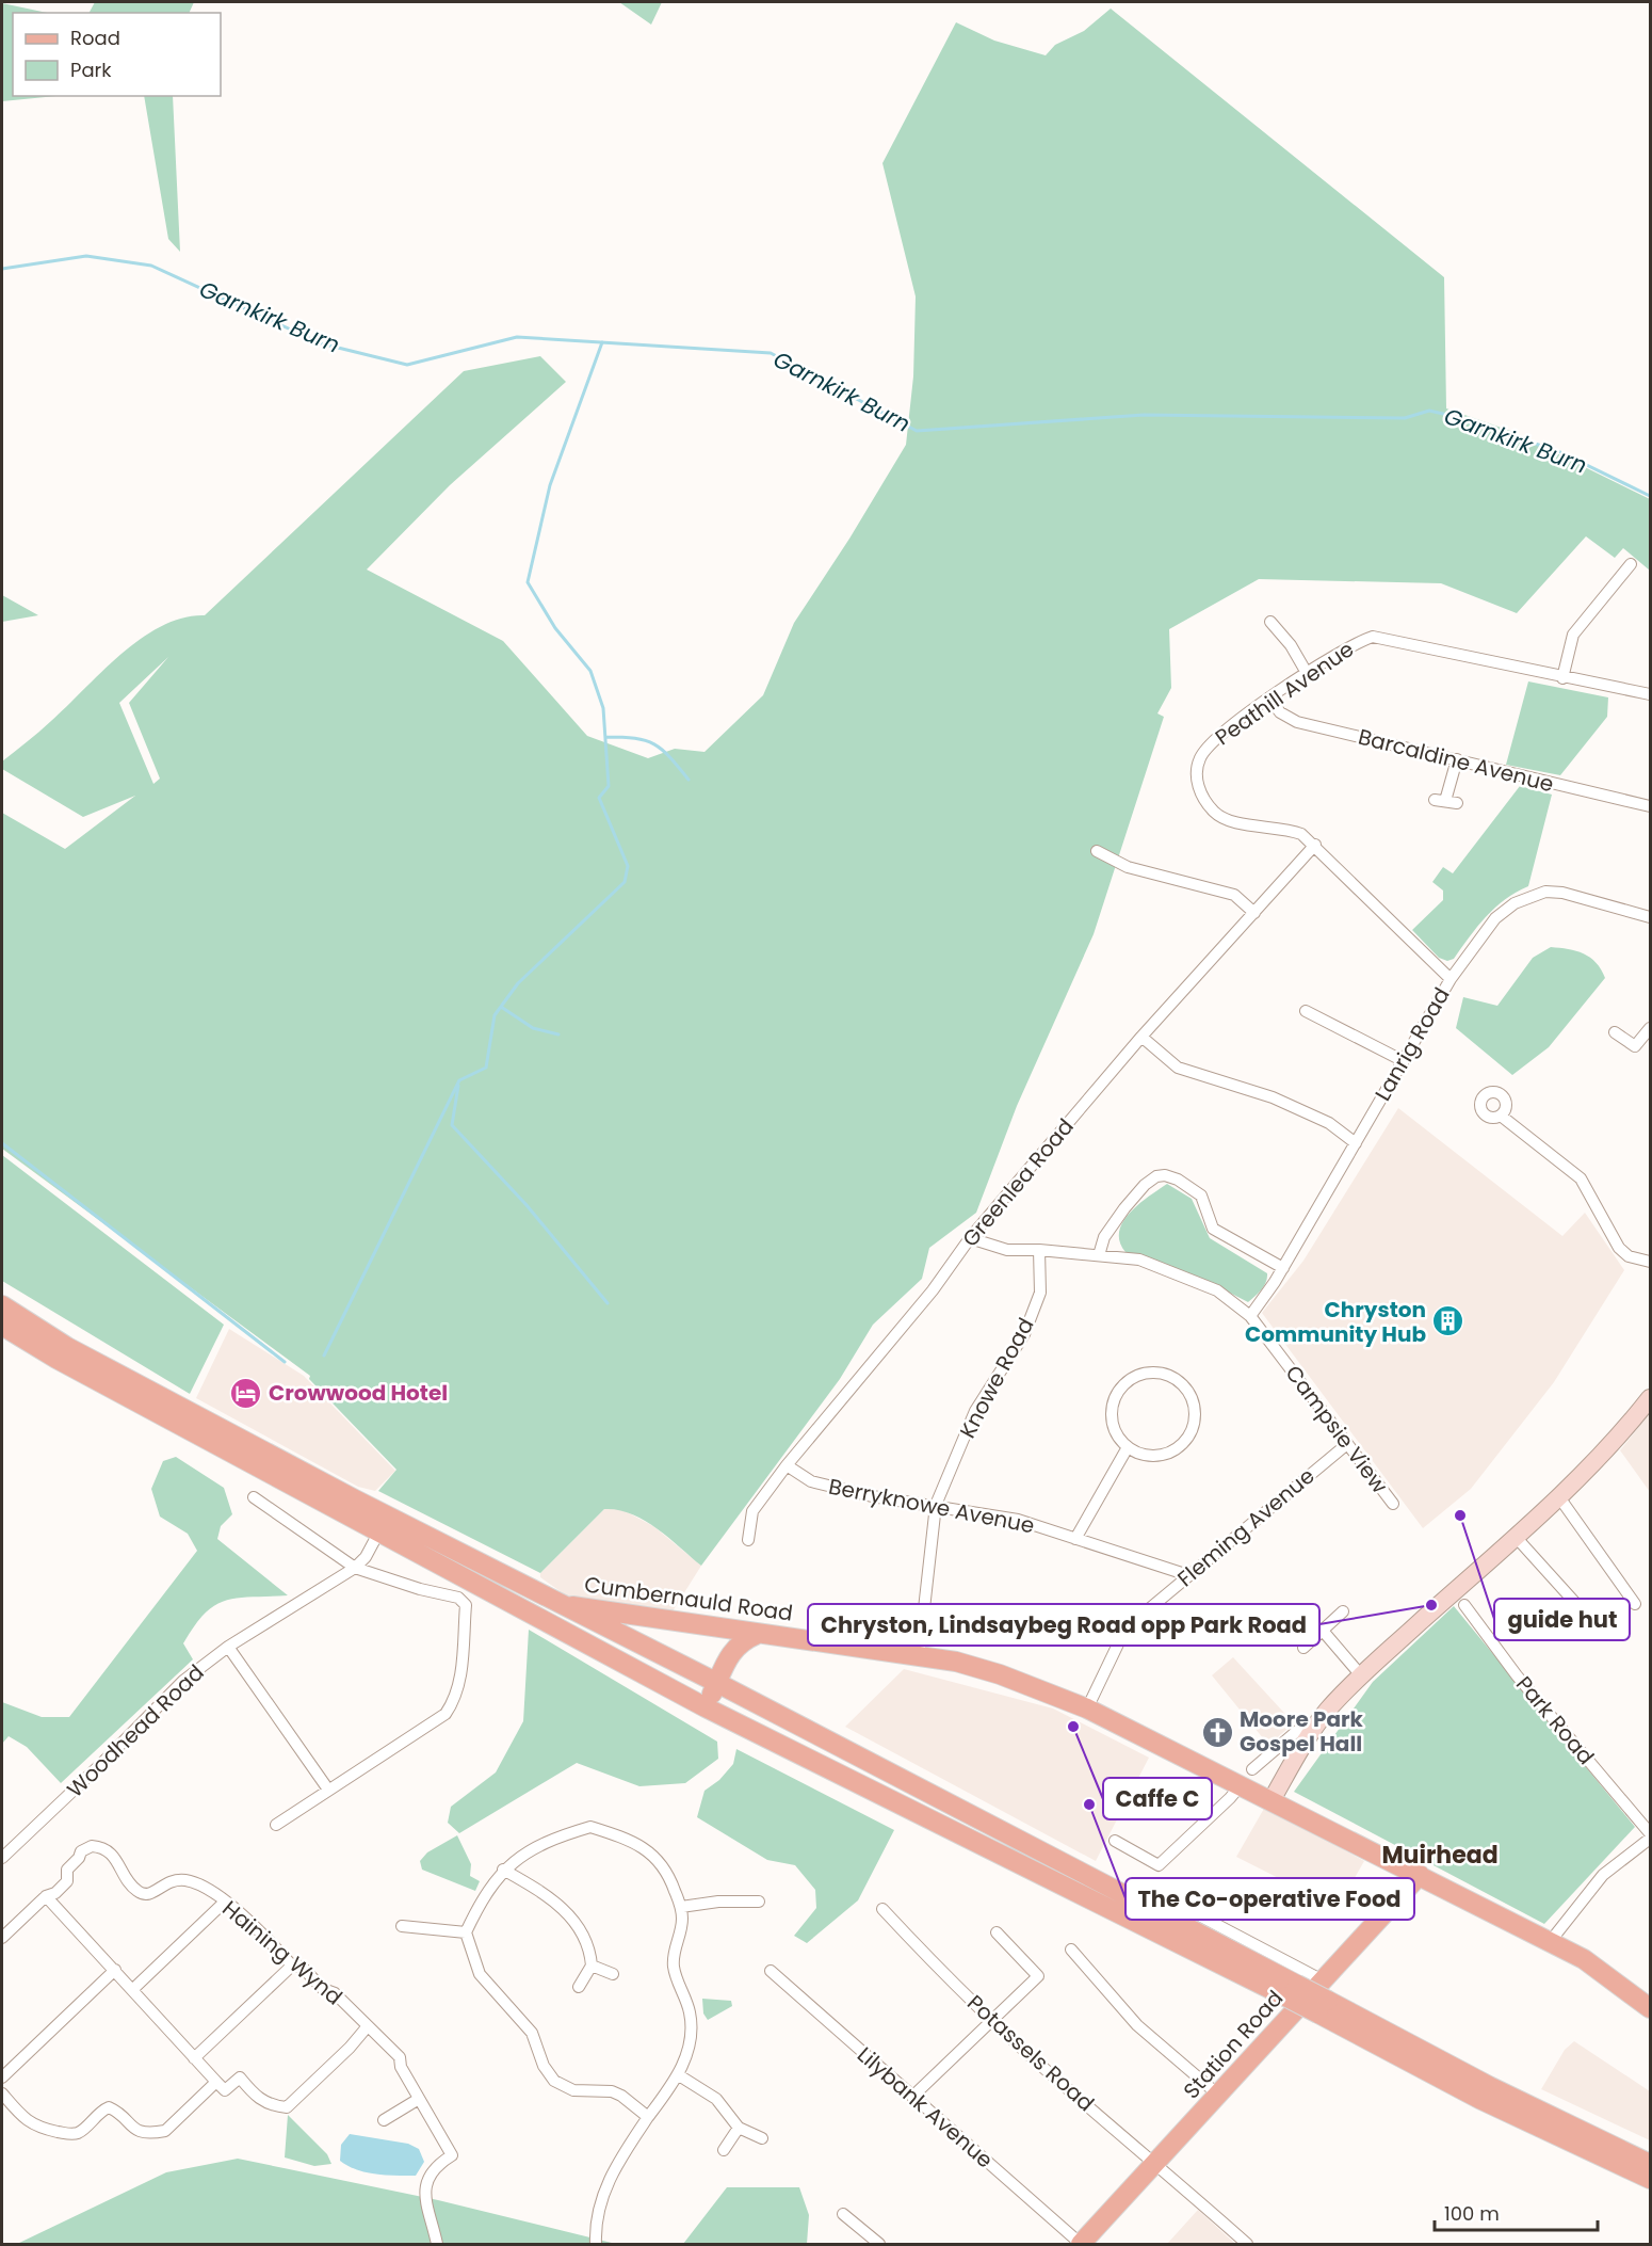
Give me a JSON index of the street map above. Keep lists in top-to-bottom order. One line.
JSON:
{"streets":{"main road":["Cumbernauld Road","Station Road"],"street":["Peathill Avenue","Barcaldine Avenue","Lanrig Road","Greenlea Road","Knowe Road","Campsie View","Berryknowe Avenue","Fleming Avenue","Park Road","Woodhead Road","Haining Wynd","Potassels Road","Lilybank Avenue"]},"crossings":[["Peathill Avenue","Barcaldine Avenue"],["Peathill Avenue","Lanrig Road"],["Peathill Avenue","Greenlea Road"],["Lanrig Road","Campsie View"],["Greenlea Road","Campsie View"],["Greenlea Road","Berryknowe Avenue"],["Knowe Road","Campsie View"],["Knowe Road","Berryknowe Avenue"],["Knowe Road","Cumbernauld Road"],["Campsie View","Fleming Avenue"],["Berryknowe Avenue","Fleming Avenue"],["Fleming Avenue","Cumbernauld Road"],["Cumbernauld Road","Station Road"],["Station Road","Potassels Road"],["Station Road","Lilybank Avenue"]],"districts":["Muirhead"],"water":["Garnkirk Burn"],"places":{"building":["Chryston Community Hub"],"hotel":["Crowwood Hotel"],"other":["guide hut","Chryston, Lindsaybeg Road opp Park Road","Caffe C","The Co-operative Food"],"church":["Moore Park Gospel Hall"]},"legend":["Road","Park"],"scale_bar":"100 m"}
